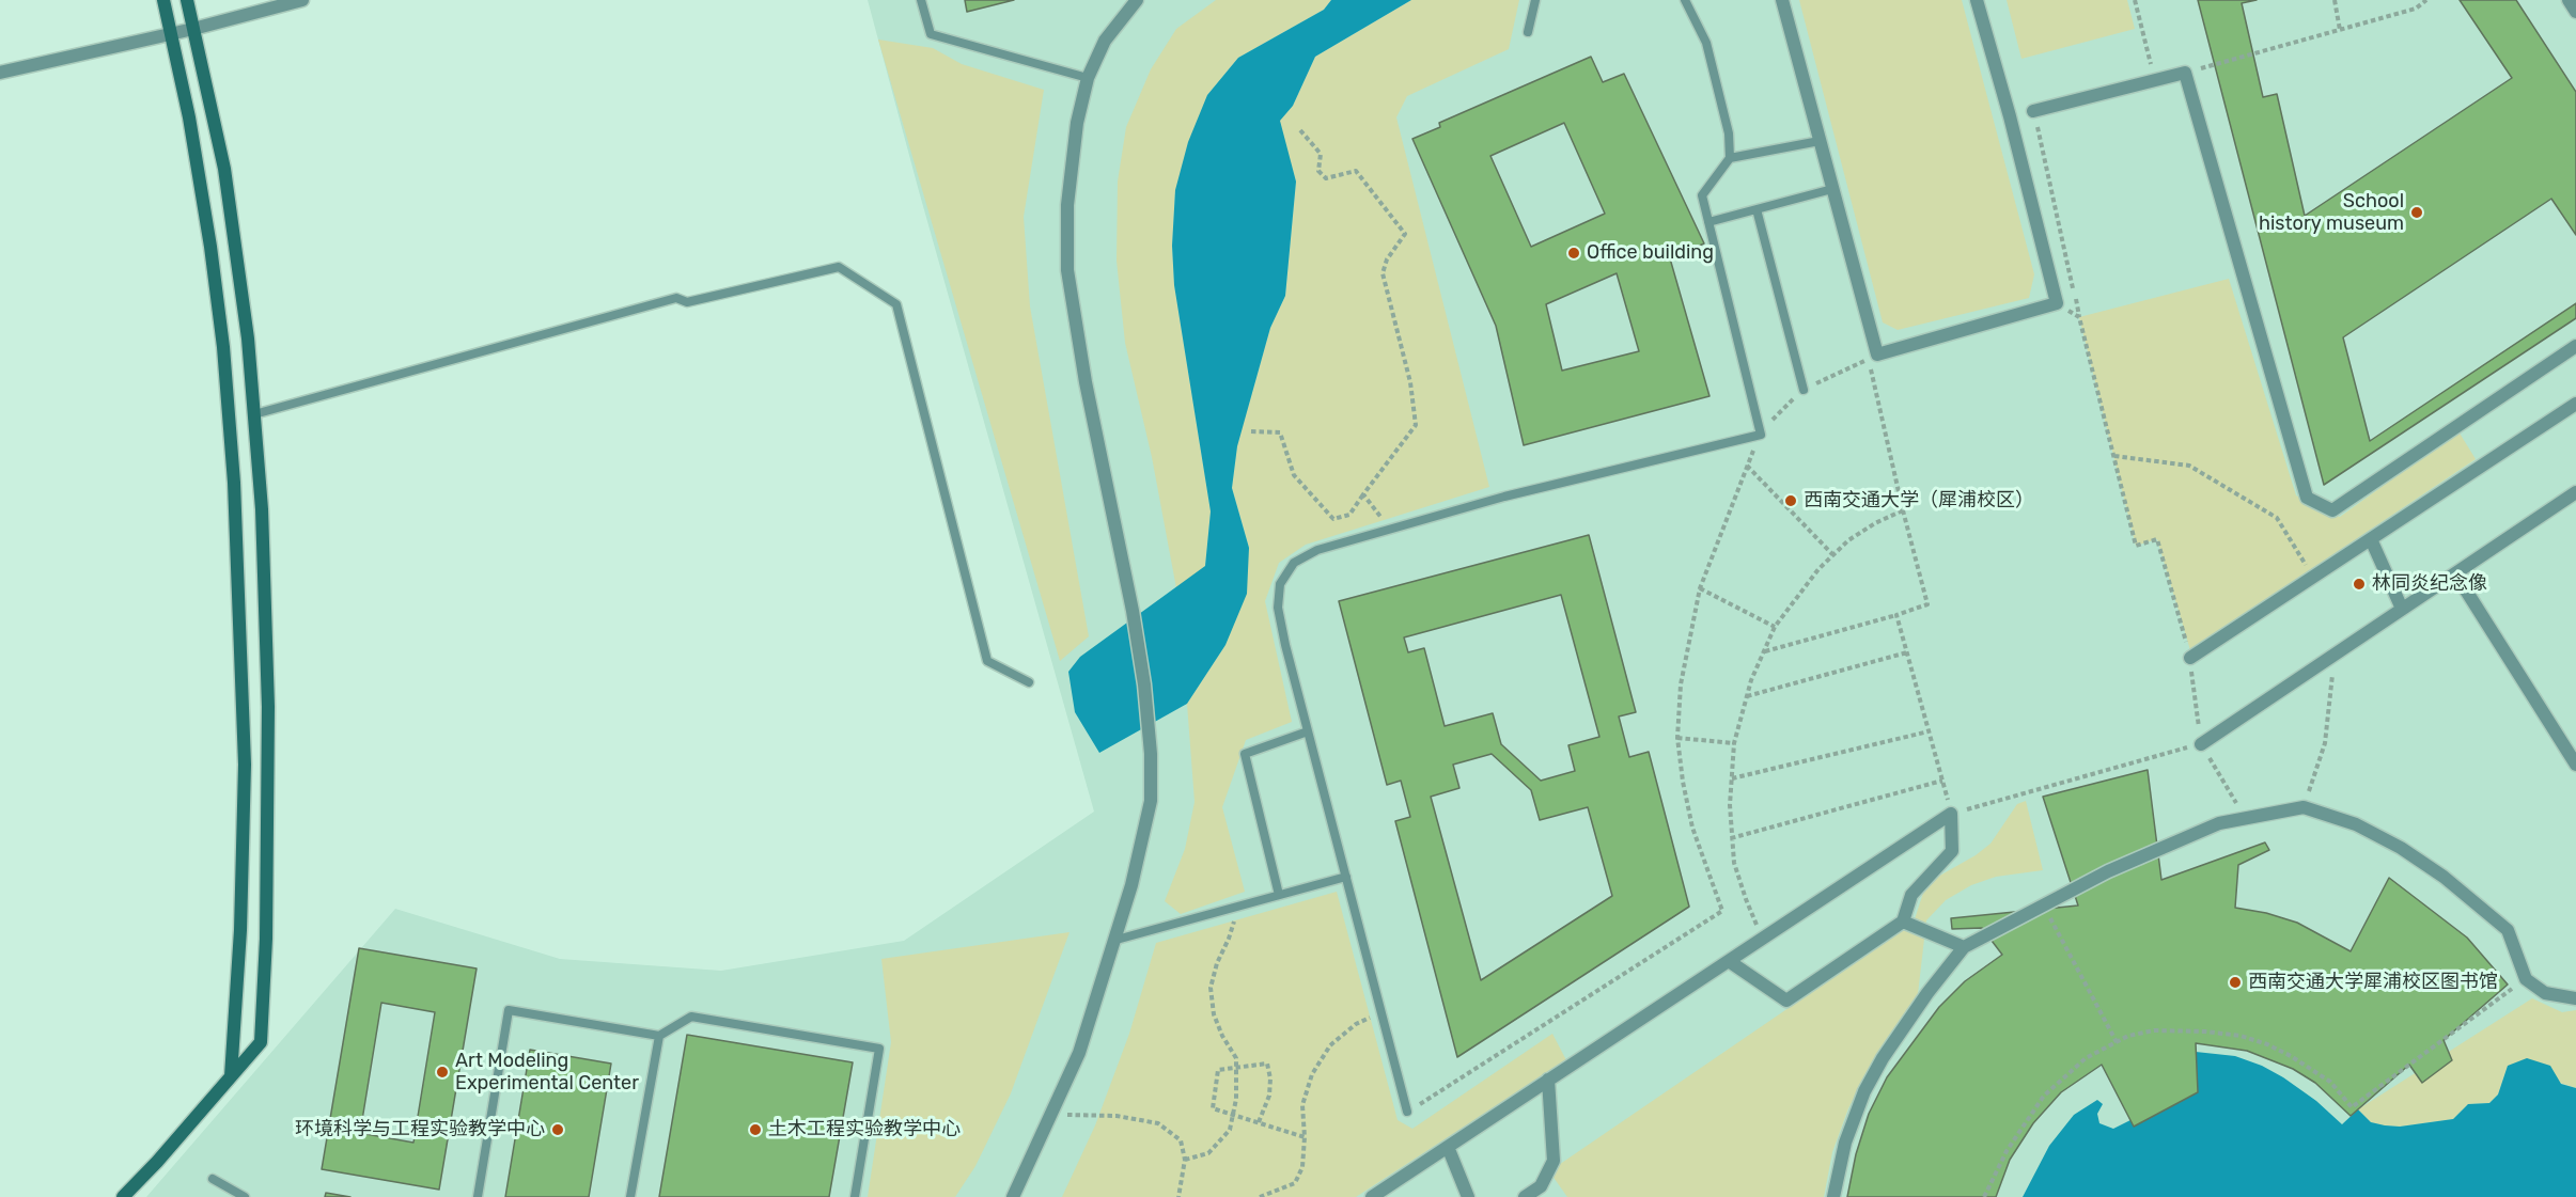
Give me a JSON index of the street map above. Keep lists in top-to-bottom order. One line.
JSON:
{"places":["School history museum","Office building","西南交通大学（犀浦校区）","林同炎纪念像","西南交通大学犀浦校区图书馆","Art Modeling Experimental Center","环境科学与工程实验教学中心","土木工程实验教学中心"]}
